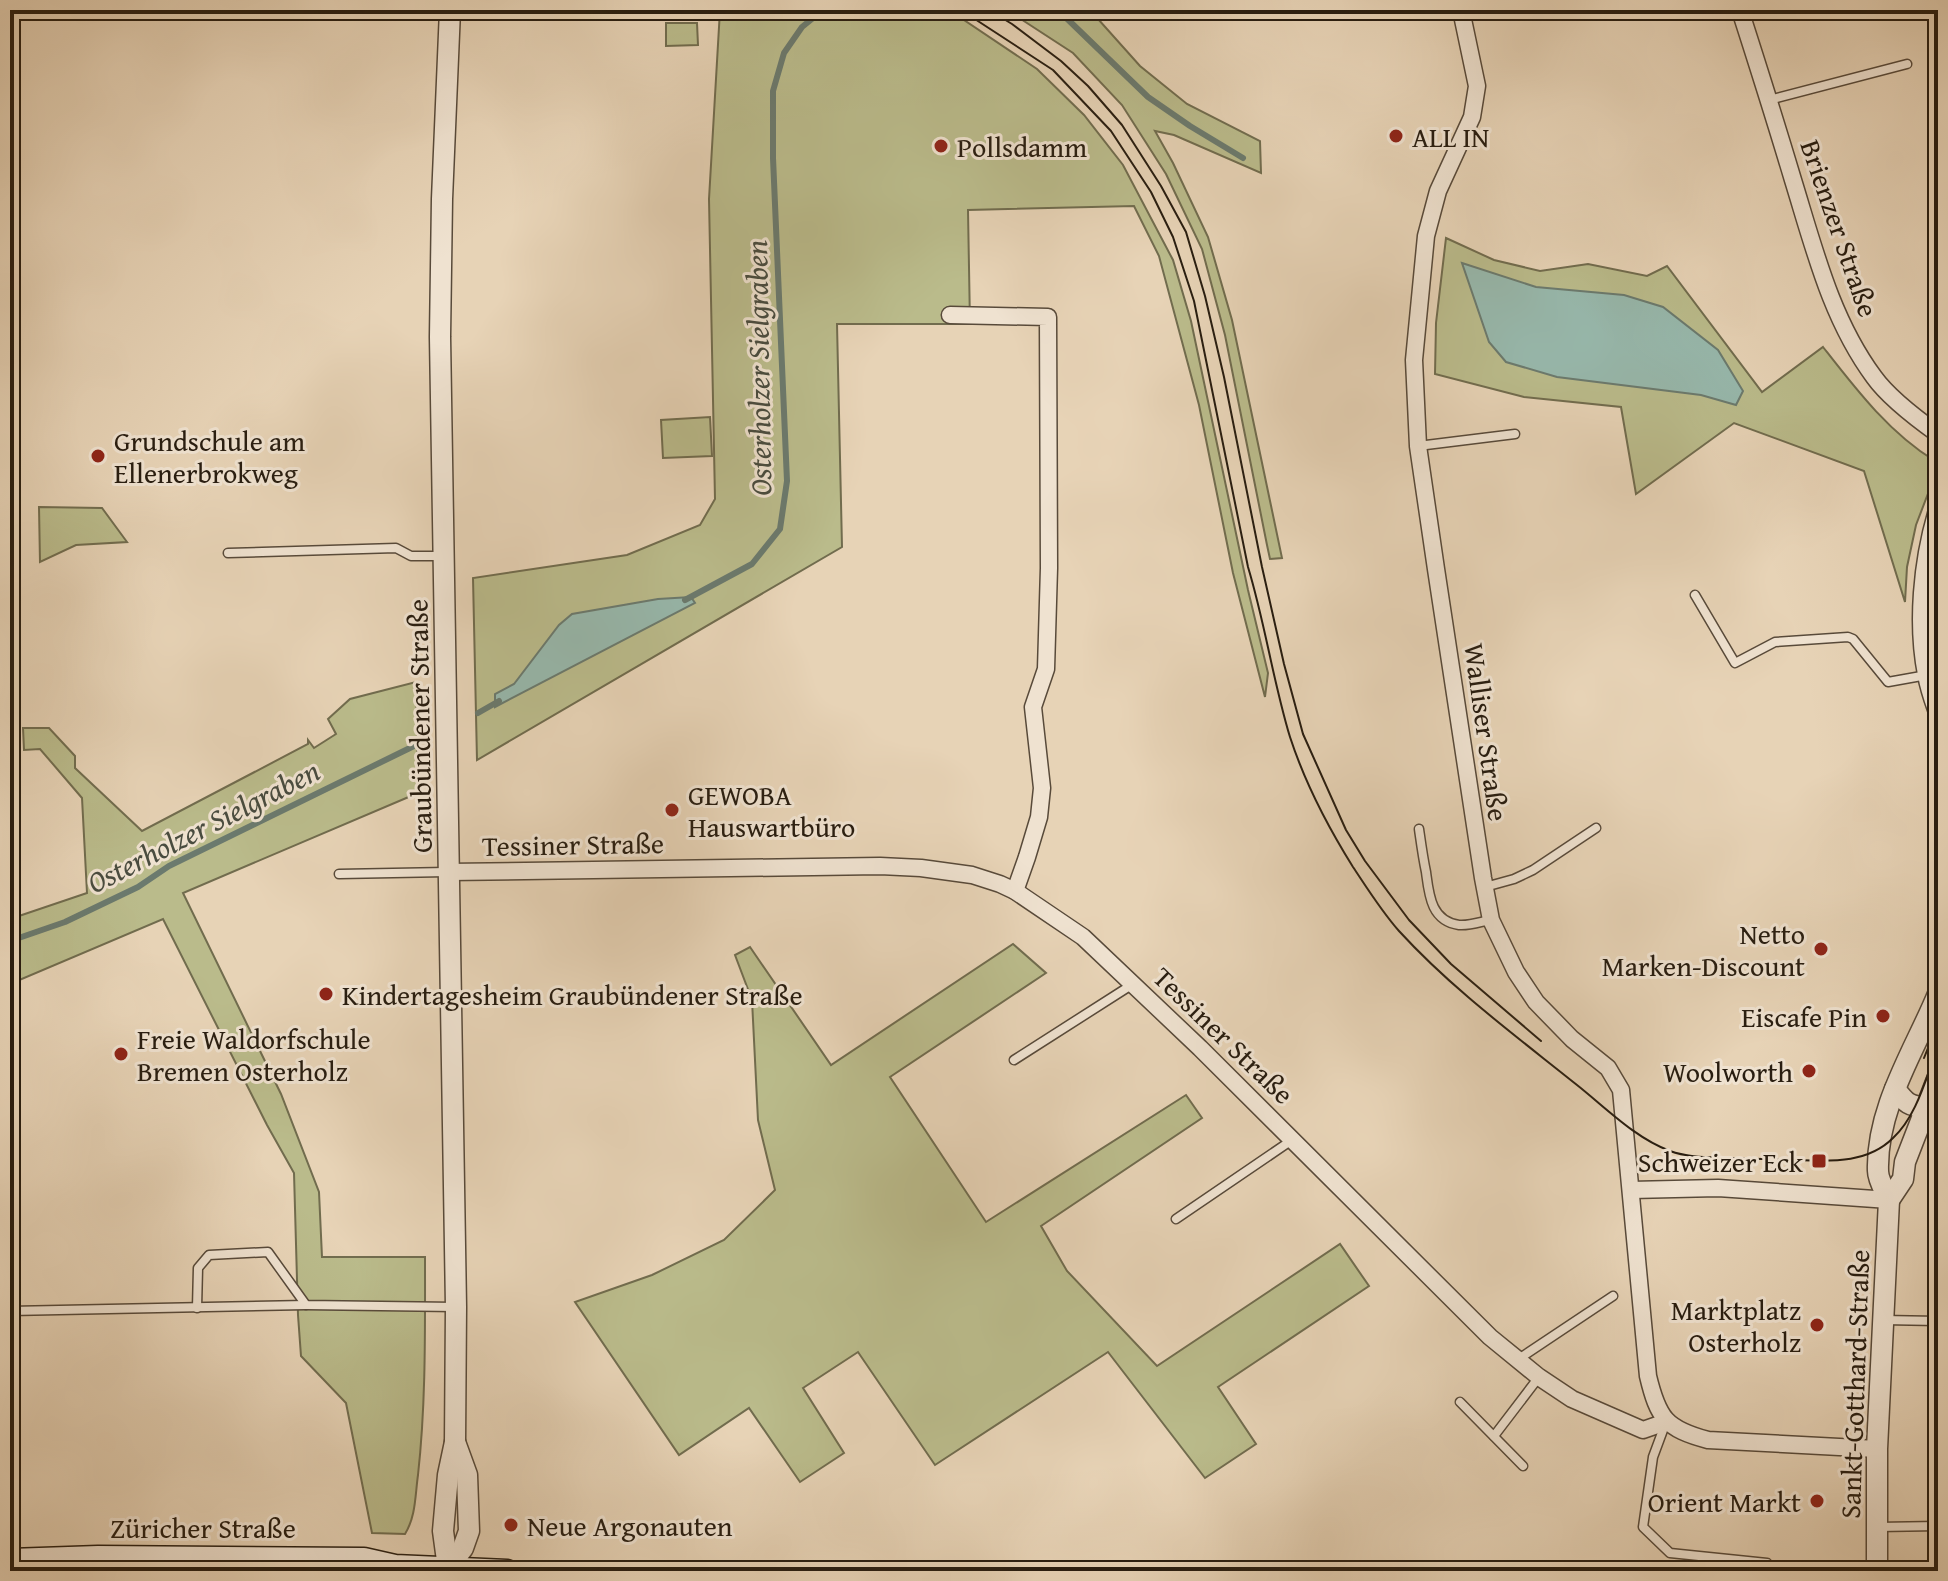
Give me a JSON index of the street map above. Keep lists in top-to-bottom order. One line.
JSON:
{"streets":{"main road":["Züricher Straße"],"street":["Brienzer Straße","Graubündener Straße","Walliser Straße","Tessiner Straße","Sankt-Gotthard-Straße"]},"crossings":[["Graubündener Straße","Tessiner Straße"],["Graubündener Straße","Züricher Straße"],["Walliser Straße","Tessiner Straße"],["Tessiner Straße","Sankt-Gotthard-Straße"]],"water":["Osterholzer Sielgraben"],"places":{"other":["ALL IN","Pollsdamm","Grundschule am Ellenerbrokweg","GEWOBA Hauswartbüro","Netto Marken-Discount","Kindertagesheim Graubündener Straße","Eiscafe Pin","Freie Waldorfschule Bremen Osterholz","Woolworth","Marktplatz Osterholz","Orient Markt","Neue Argonauten"],"transit":["Schweizer Eck"]}}
